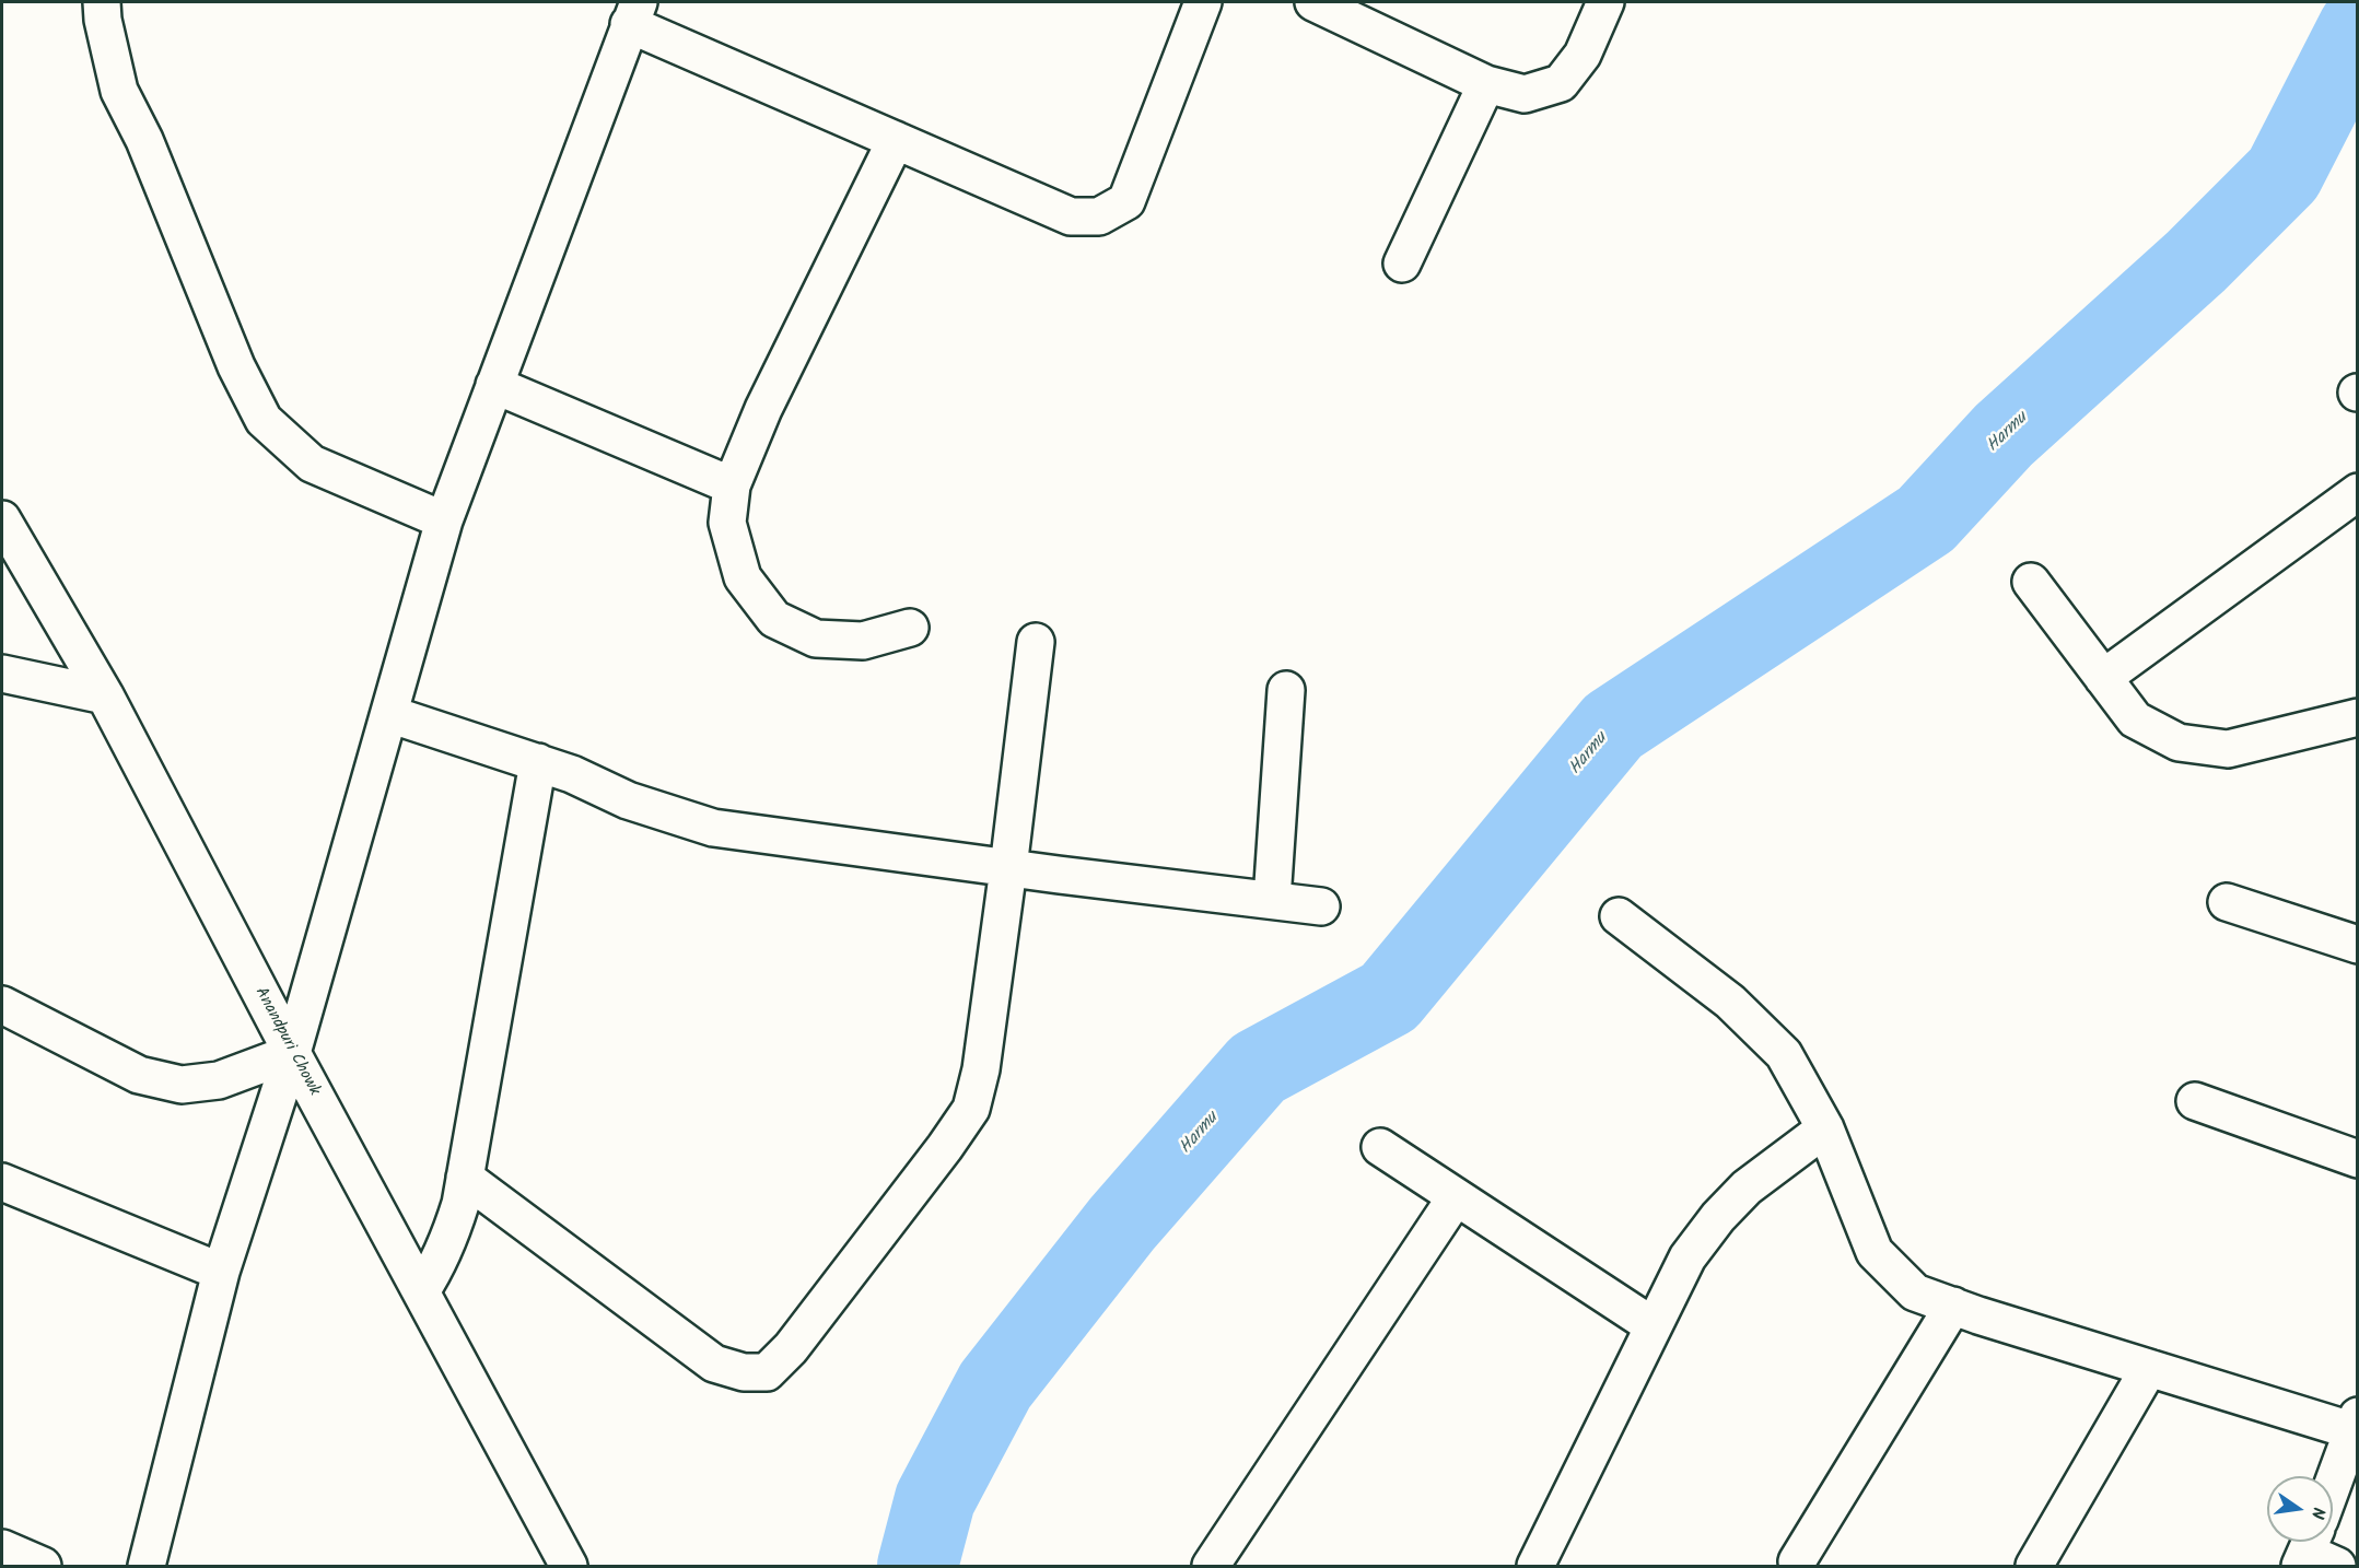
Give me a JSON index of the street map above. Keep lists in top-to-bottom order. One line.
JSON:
{"streets":{"street":["Anandpuri Chowk"]},"water":["Harmu"],"north":"right"}
